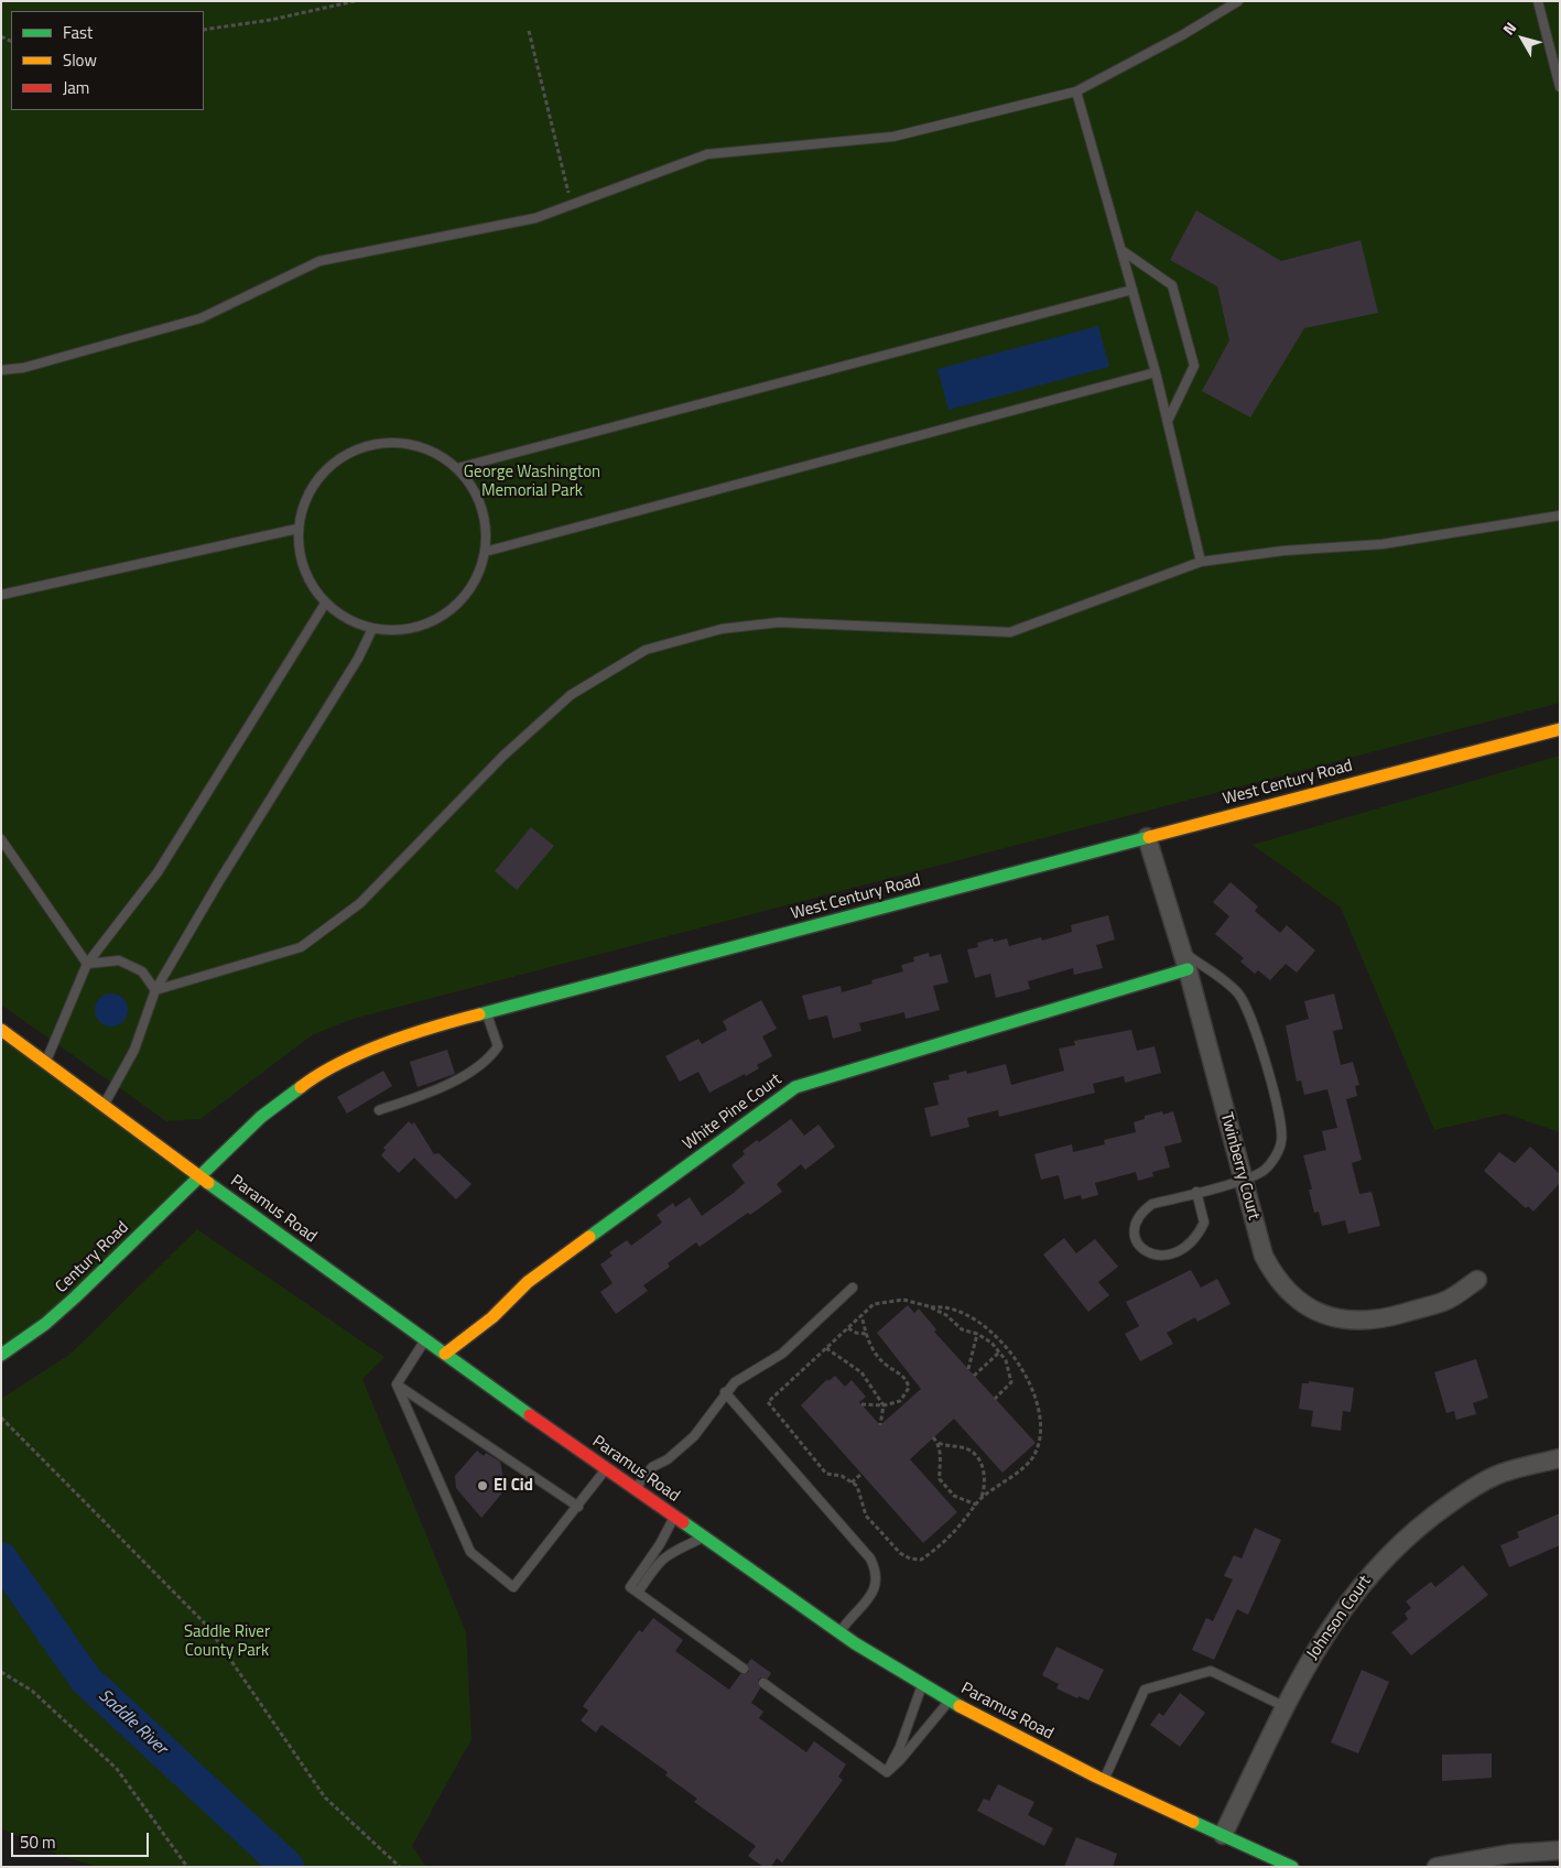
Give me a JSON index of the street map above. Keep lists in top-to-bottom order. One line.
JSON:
{"streets":{"main road":["West Century Road","White Pine Court","Paramus Road","Century Road"],"street":["Twinberry Court","Johnson Court"]},"crossings":[["West Century Road","Twinberry Court"],["West Century Road","Paramus Road"],["West Century Road","Century Road"],["White Pine Court","Twinberry Court"],["White Pine Court","Paramus Road"],["Paramus Road","Century Road"],["Paramus Road","Johnson Court"]],"water":["Saddle River"],"parks":["George Washington Memorial Park","Saddle River County Park"],"places":["El Cid"],"legend":["Fast","Slow","Jam"],"scale_bar":"50 m","north":"top left"}
